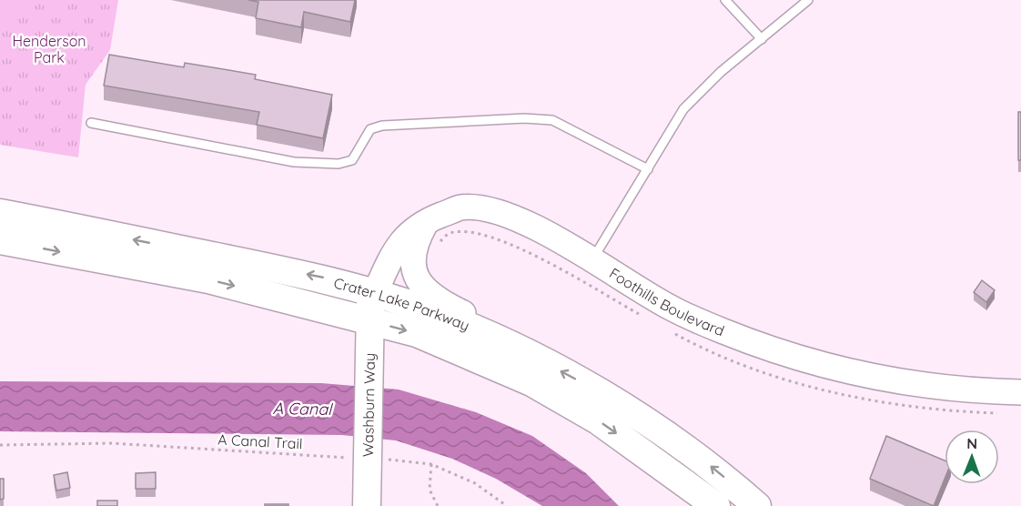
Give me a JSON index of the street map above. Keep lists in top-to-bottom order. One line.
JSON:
{"streets":{"main road":["Foothills Boulevard","Crater Lake Parkway","Washburn Way"],"path":["A Canal Trail"]},"crossings":[["Foothills Boulevard","Crater Lake Parkway"],["Foothills Boulevard","Washburn Way"],["Crater Lake Parkway","Washburn Way"],["Washburn Way","A Canal Trail"]],"water":["A Canal"],"parks":["Henderson Park"],"north":"top"}
